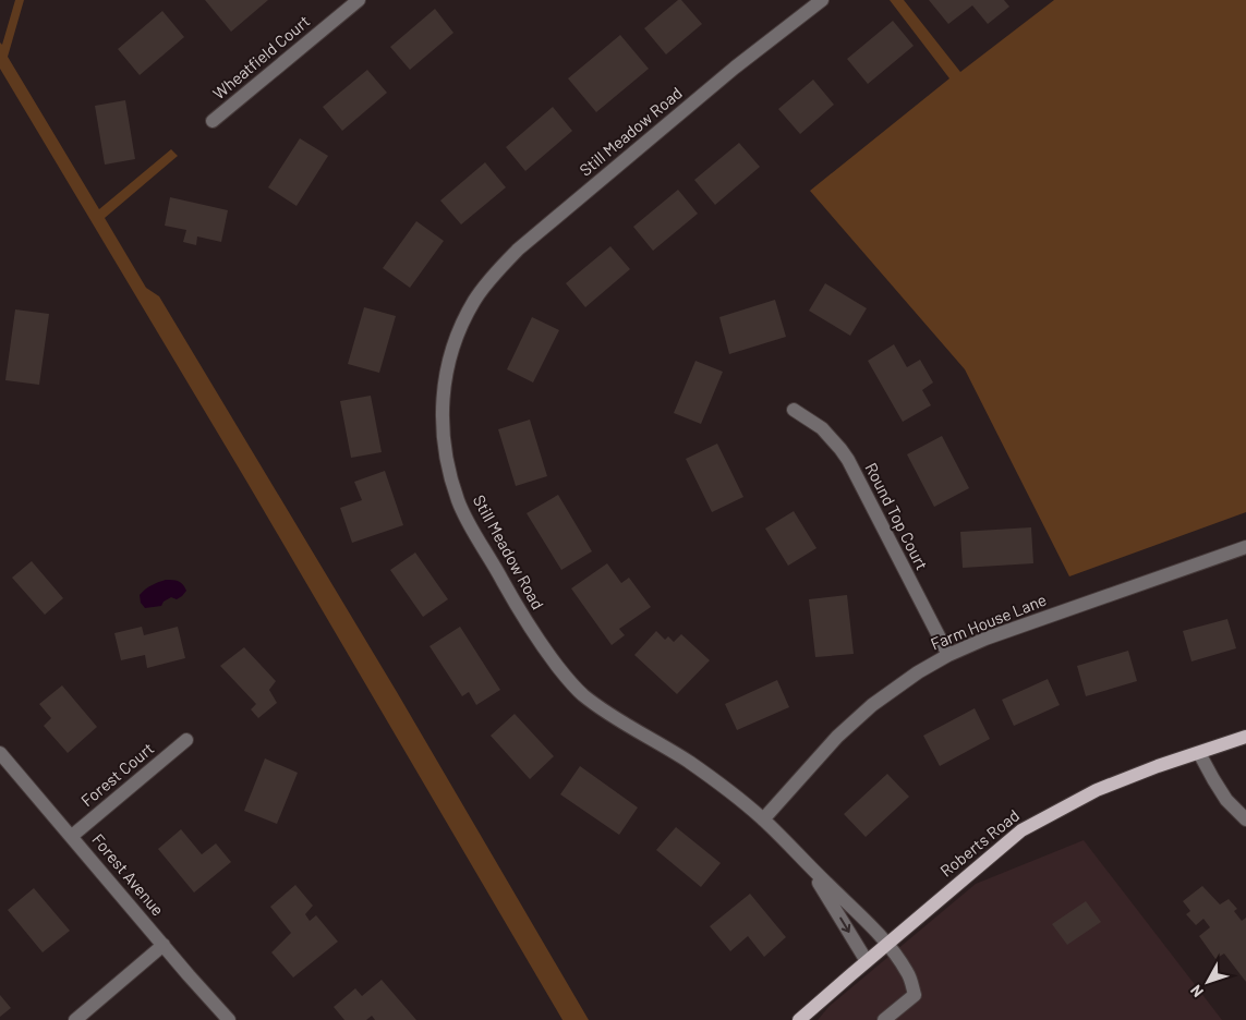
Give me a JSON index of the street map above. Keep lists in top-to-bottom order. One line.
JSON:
{"streets":{"main road":["Roberts Road"],"street":["Wheatfield Court","Still Meadow Road","Round Top Court","Farm House Lane","Forest Court","Forest Avenue"]},"crossings":[["Still Meadow Road","Farm House Lane"],["Still Meadow Road","Roberts Road"],["Round Top Court","Farm House Lane"],["Forest Court","Forest Avenue"]],"north":"bottom left"}
